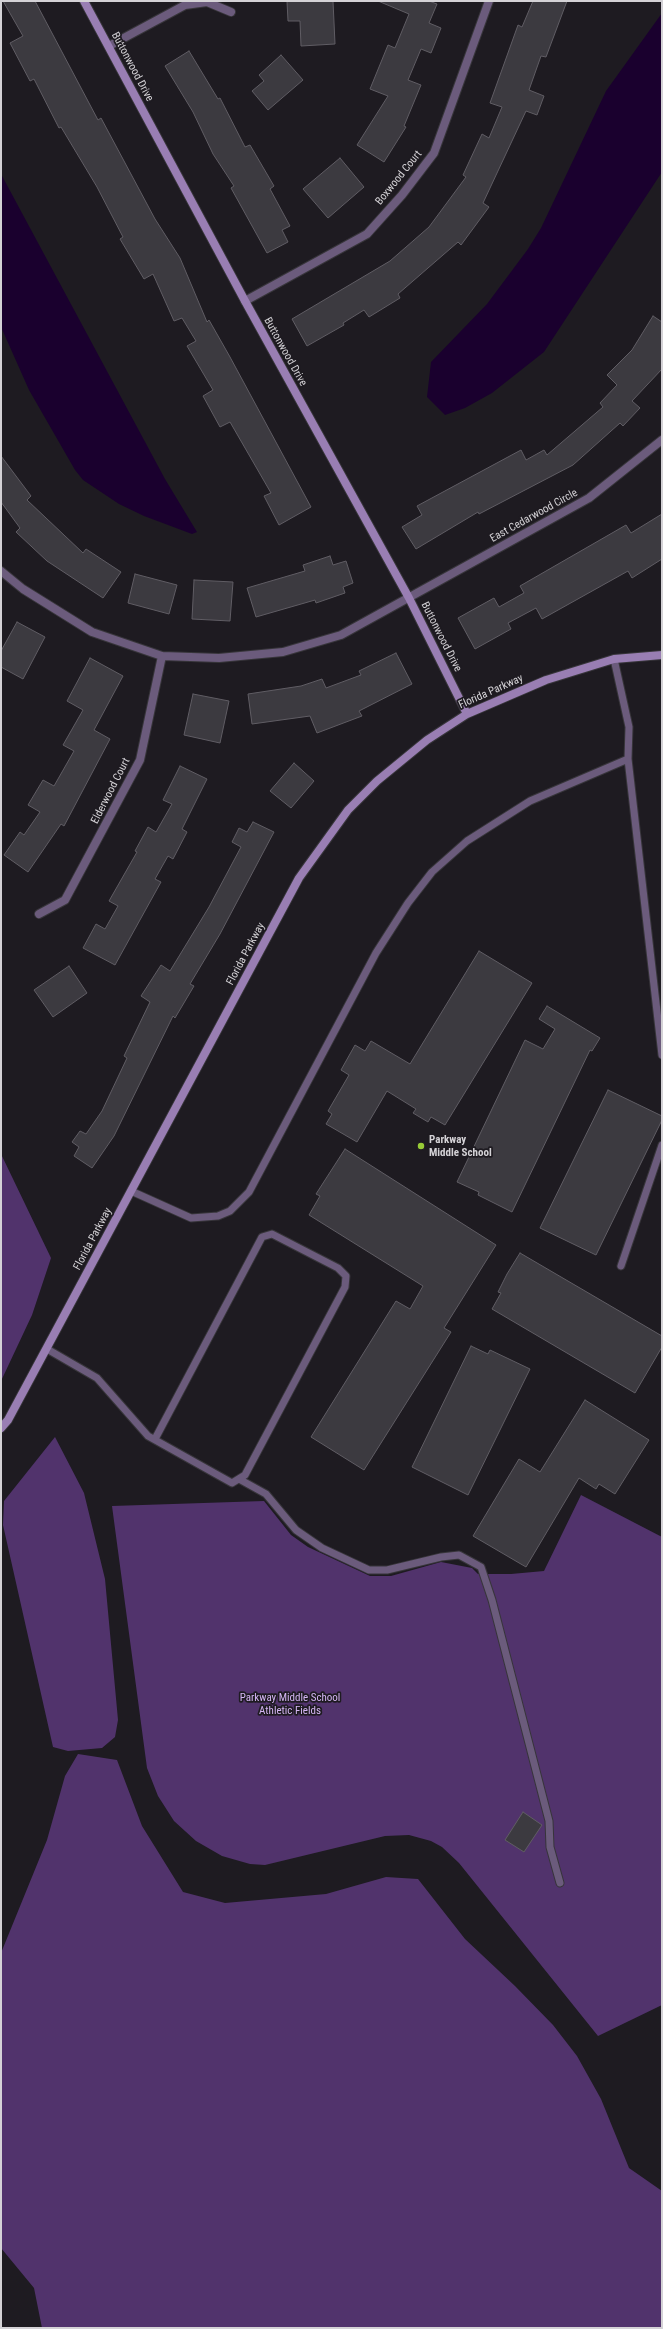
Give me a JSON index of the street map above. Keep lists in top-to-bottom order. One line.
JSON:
{"streets":{"street":["Buttonwood Drive","Boxwood Court","East Cedarwood Circle","Florida Parkway","Elderwood Court"]},"crossings":[["Buttonwood Drive","Boxwood Court"],["Buttonwood Drive","East Cedarwood Circle"],["Buttonwood Drive","Florida Parkway"],["East Cedarwood Circle","Elderwood Court"]],"parks":["Parkway Middle School Athletic Fields"],"places":["Parkway Middle School"]}
